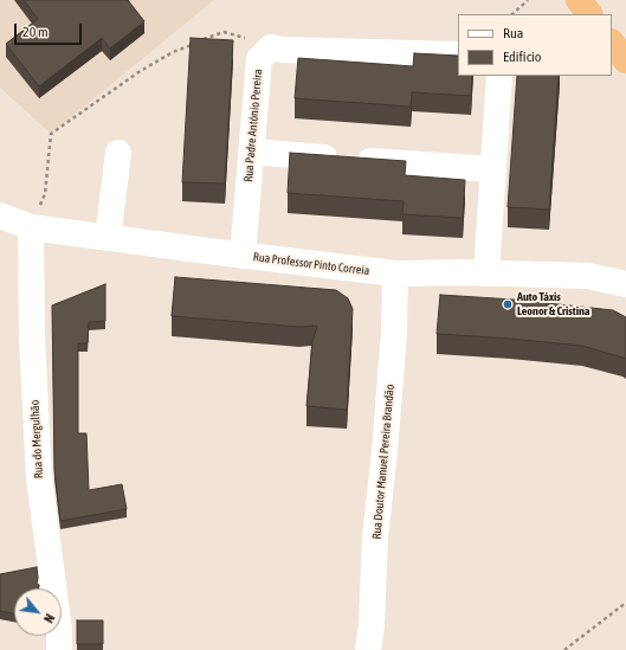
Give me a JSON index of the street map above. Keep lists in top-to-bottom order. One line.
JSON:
{"streets":{"street":["Rua Padre António Pereira","Rua Professor Pinto Correia","Rua do Mergulhão","Rua Doutor Manuel Pereira Brandão"]},"crossings":[["Rua Padre António Pereira","Rua Professor Pinto Correia"],["Rua Professor Pinto Correia","Rua do Mergulhão"],["Rua Professor Pinto Correia","Rua Doutor Manuel Pereira Brandão"]],"places":["Auto Táxis Leonor & Cristina"],"legend":["Rua","Edifício"],"scale_bar":"20 m","north":"bottom right"}
